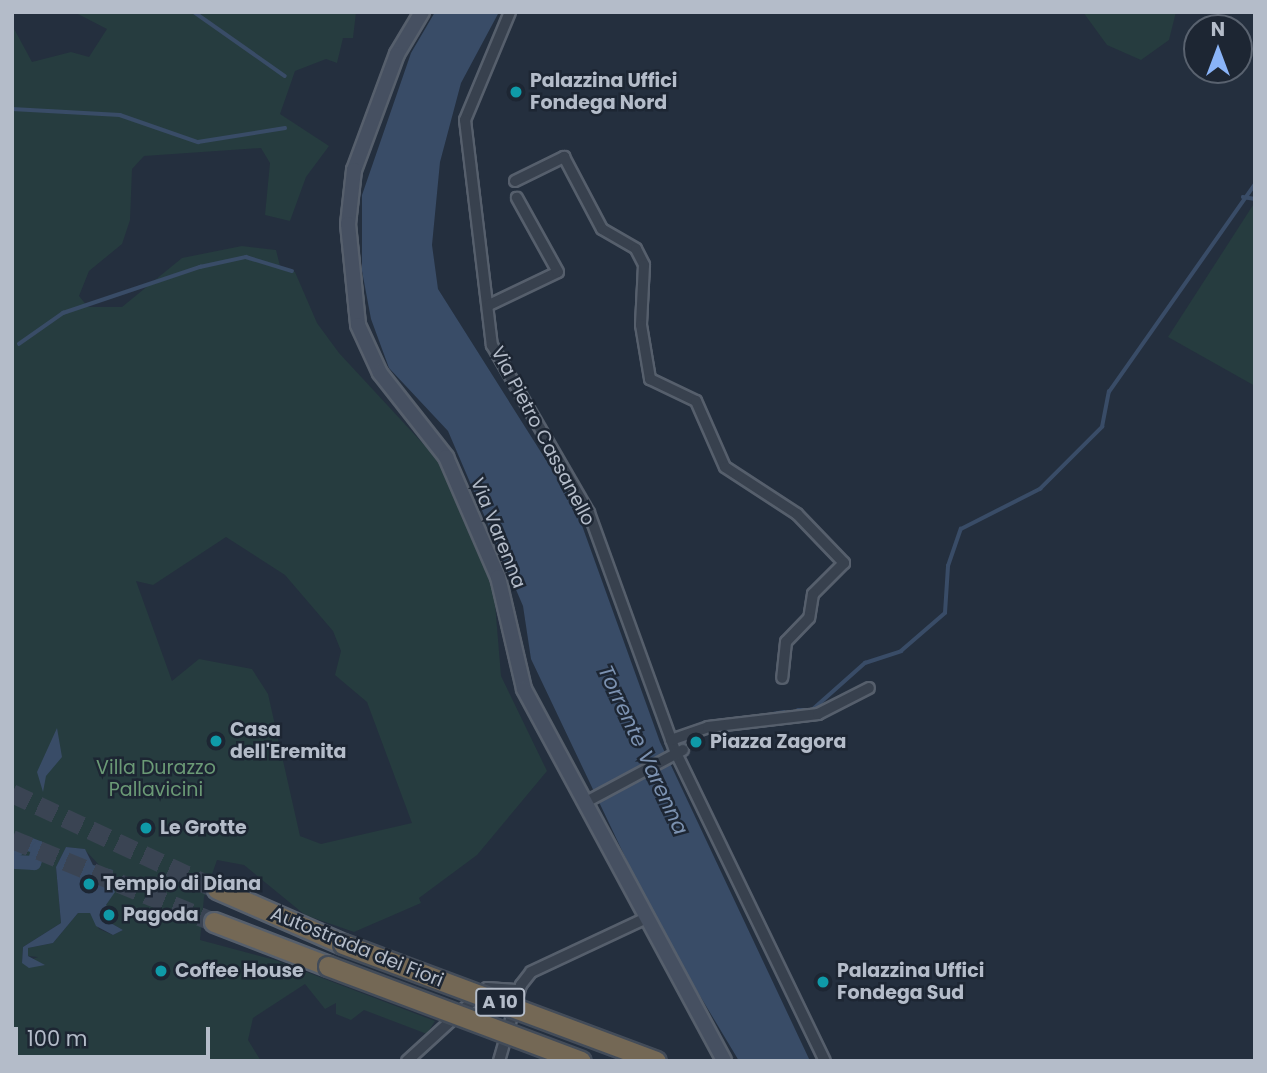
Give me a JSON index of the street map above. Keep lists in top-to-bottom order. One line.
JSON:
{"streets":{"highway":["Autostrada dei Fiori","A 10"],"street":["Via Pietro Cassanello","Via Varenna"]},"water":["Torrente Varenna"],"parks":["Villa Durazzo Pallavicini"],"places":["Palazzina Uffici Fondega Nord","Casa dell'Eremita","Piazza Zagora","Le Grotte","Tempio di Diana","Pagoda","Coffee House","Palazzina Uffici Fondega Sud"],"scale_bar":"100 m","north":"top"}
